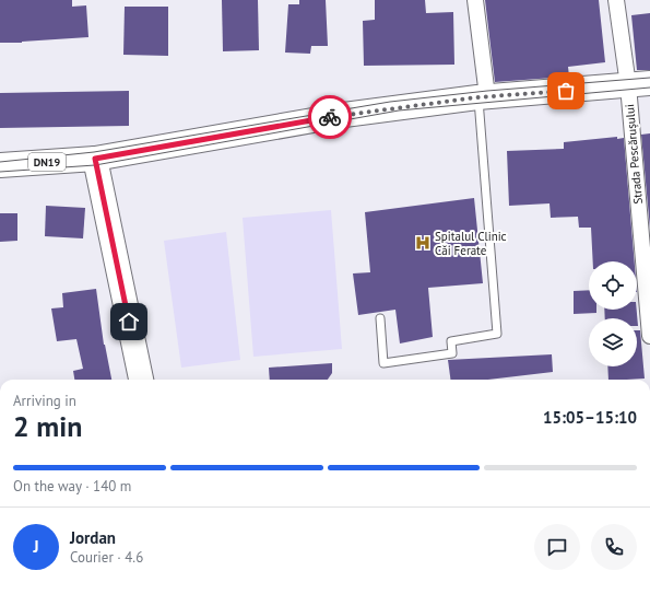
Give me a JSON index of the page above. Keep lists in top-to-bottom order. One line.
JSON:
{"streets":{"main road":["DN19"],"street":["Strada Pescărușului"]},"crossings":[["Strada Pescărușului","DN19"]],"places":{"hospital":["Spitalul Clinic Căi Ferate"]},"page":{"heading":["2 min","Arriving in","15:05–15:10"],"panel":["Jordan","Courier · 4.6"],"bar":"On the way · 140 m","round":"J"}}
